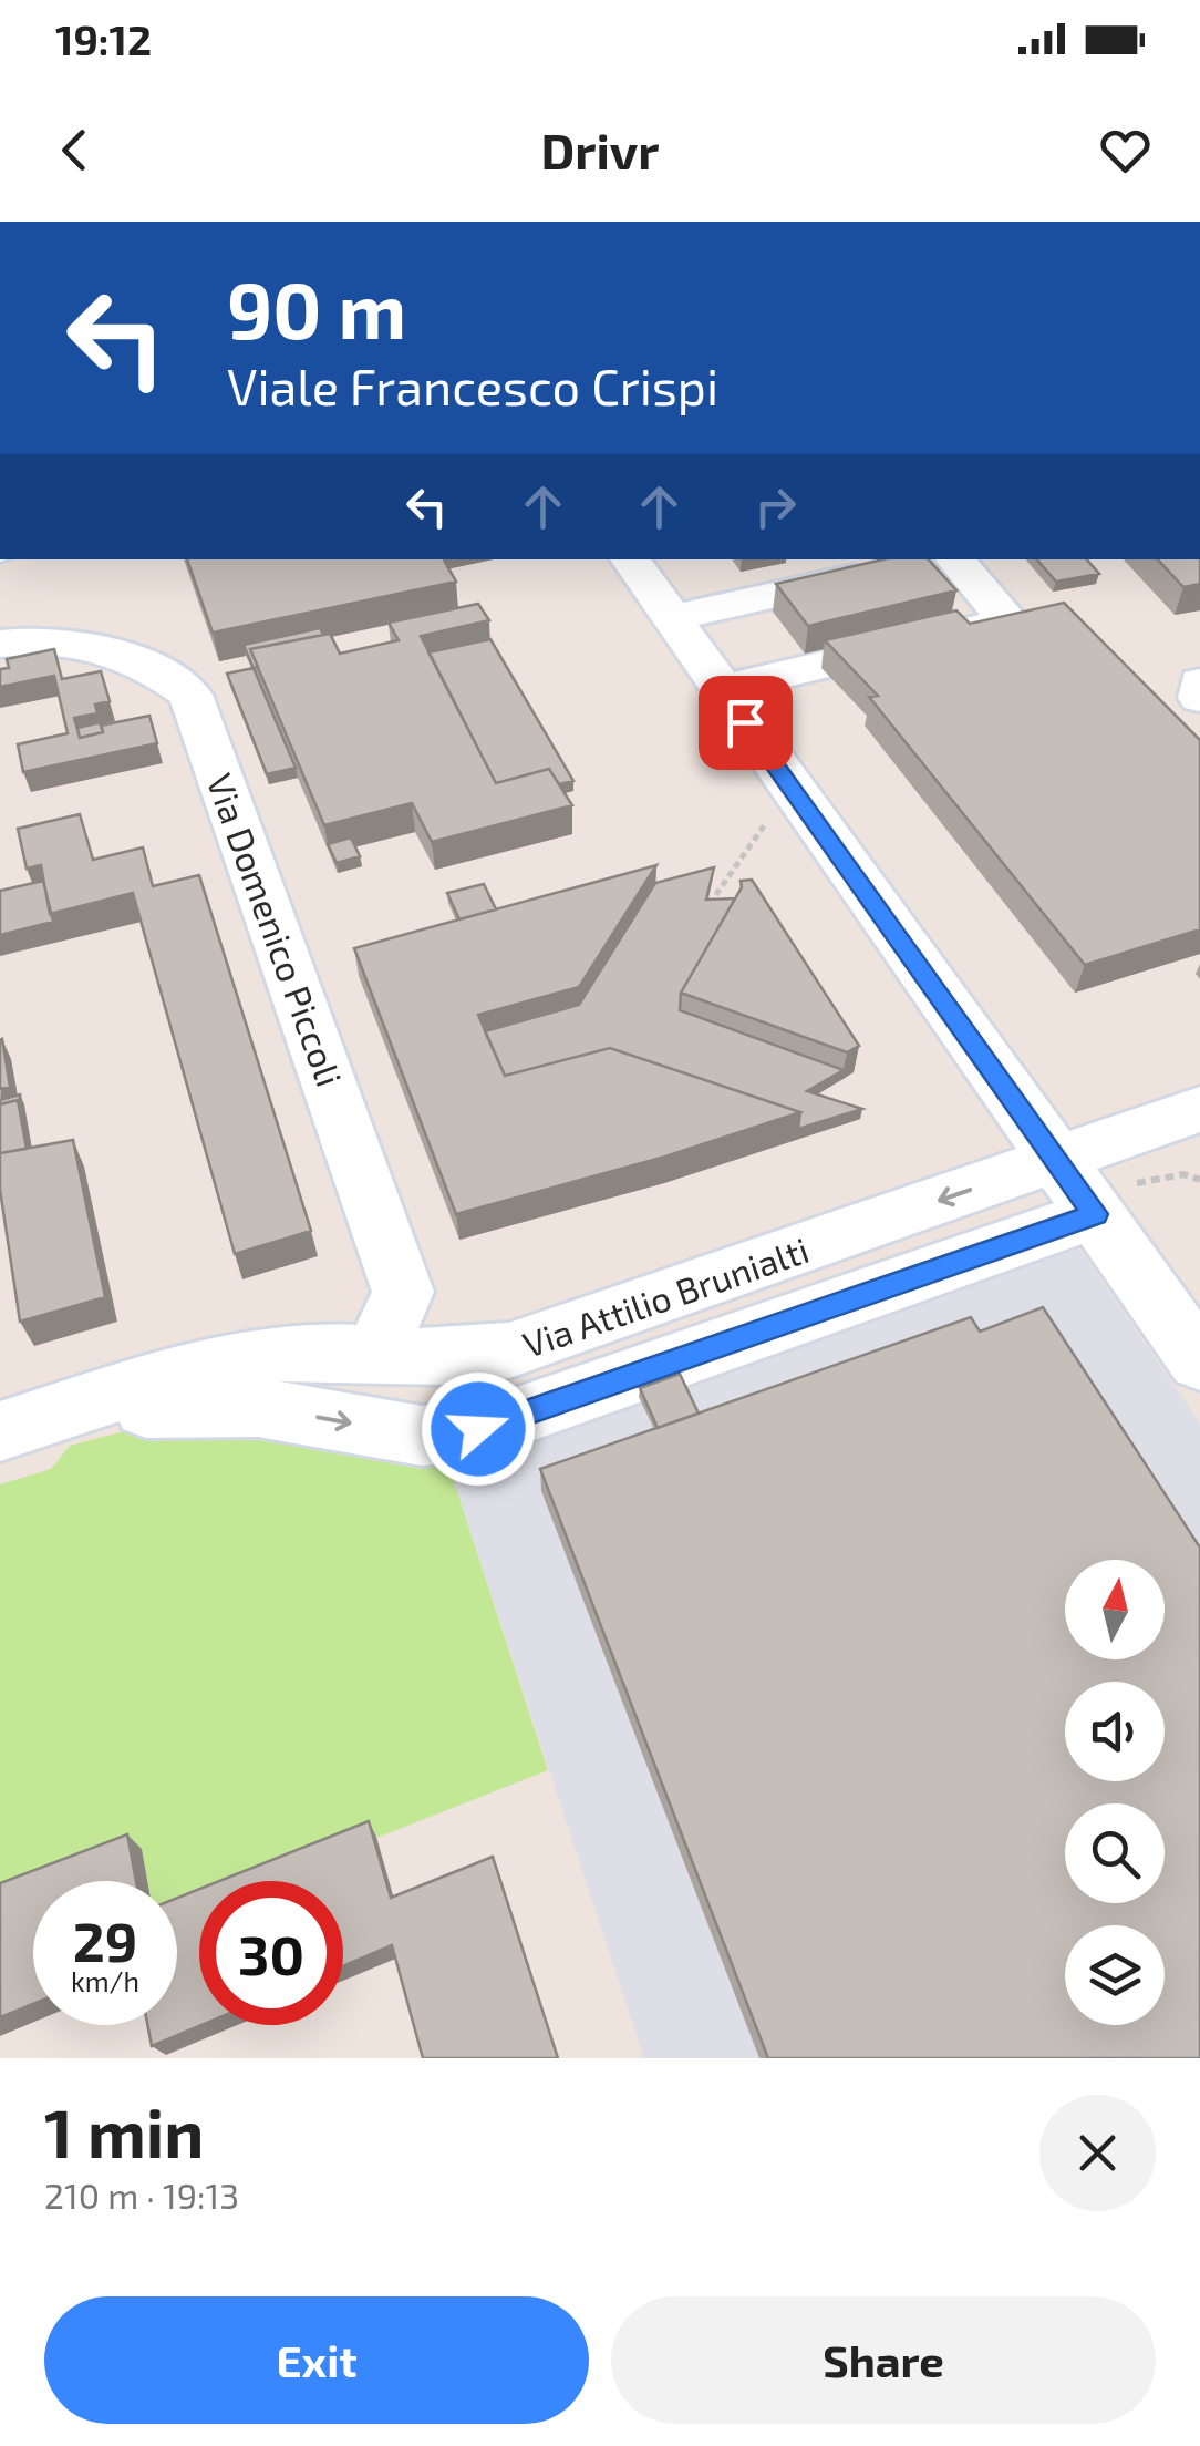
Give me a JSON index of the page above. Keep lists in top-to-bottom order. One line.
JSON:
{"streets":{"street":["Via Domenico Piccoli","Via Attilio Brunialti"]},"crossings":[["Via Domenico Piccoli","Via Attilio Brunialti"]],"north":"top","page":{"status":"19:12","header":"Drivr","turn":["90 m","Viale Francesco Crispi"],"speed":"29 km/h","limit":"30","heading":["1 min","210 m · 19:13"],"buttons":["Exit","Share"]}}
